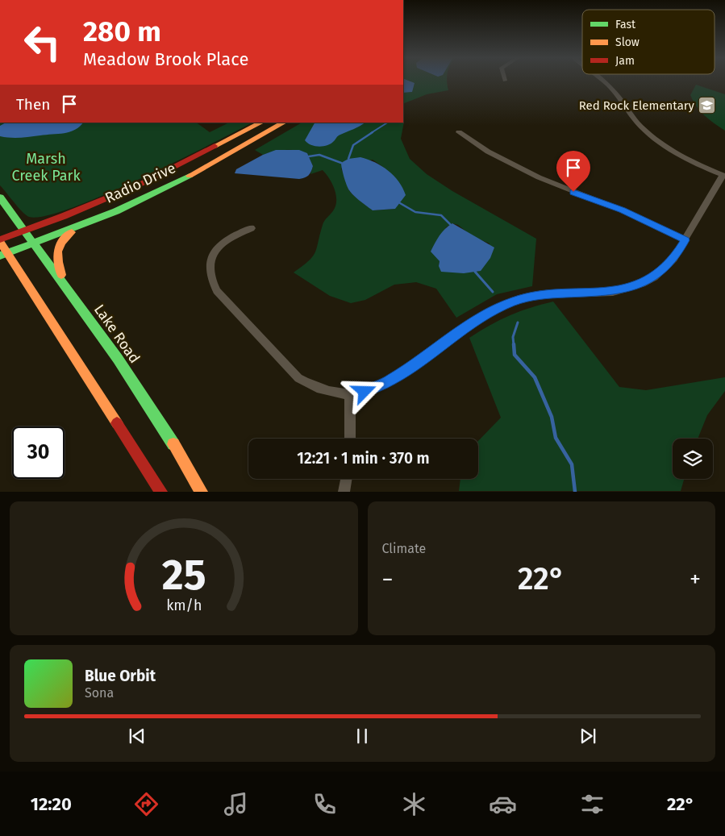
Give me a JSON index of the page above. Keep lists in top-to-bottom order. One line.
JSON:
{"streets":{"main road":["Radio Drive","Lake Road"]},"crossings":[["Radio Drive","Lake Road"]],"parks":["Marsh Creek Park"],"places":{"school or university":["Red Rock Elementary"]},"legend":["Fast","Slow","Jam"],"page":{"turn":["280 m","Meadow Brook Place"],"then":"Then","limit":"30","trip":"12:21 · 1 min · 370 m","tile":"Climate","heat":["−","22°","+"],"song":["Blue Orbit","Sona"],"tabs":["12:20","22°"],"gauge":["25","km/h"]}}
